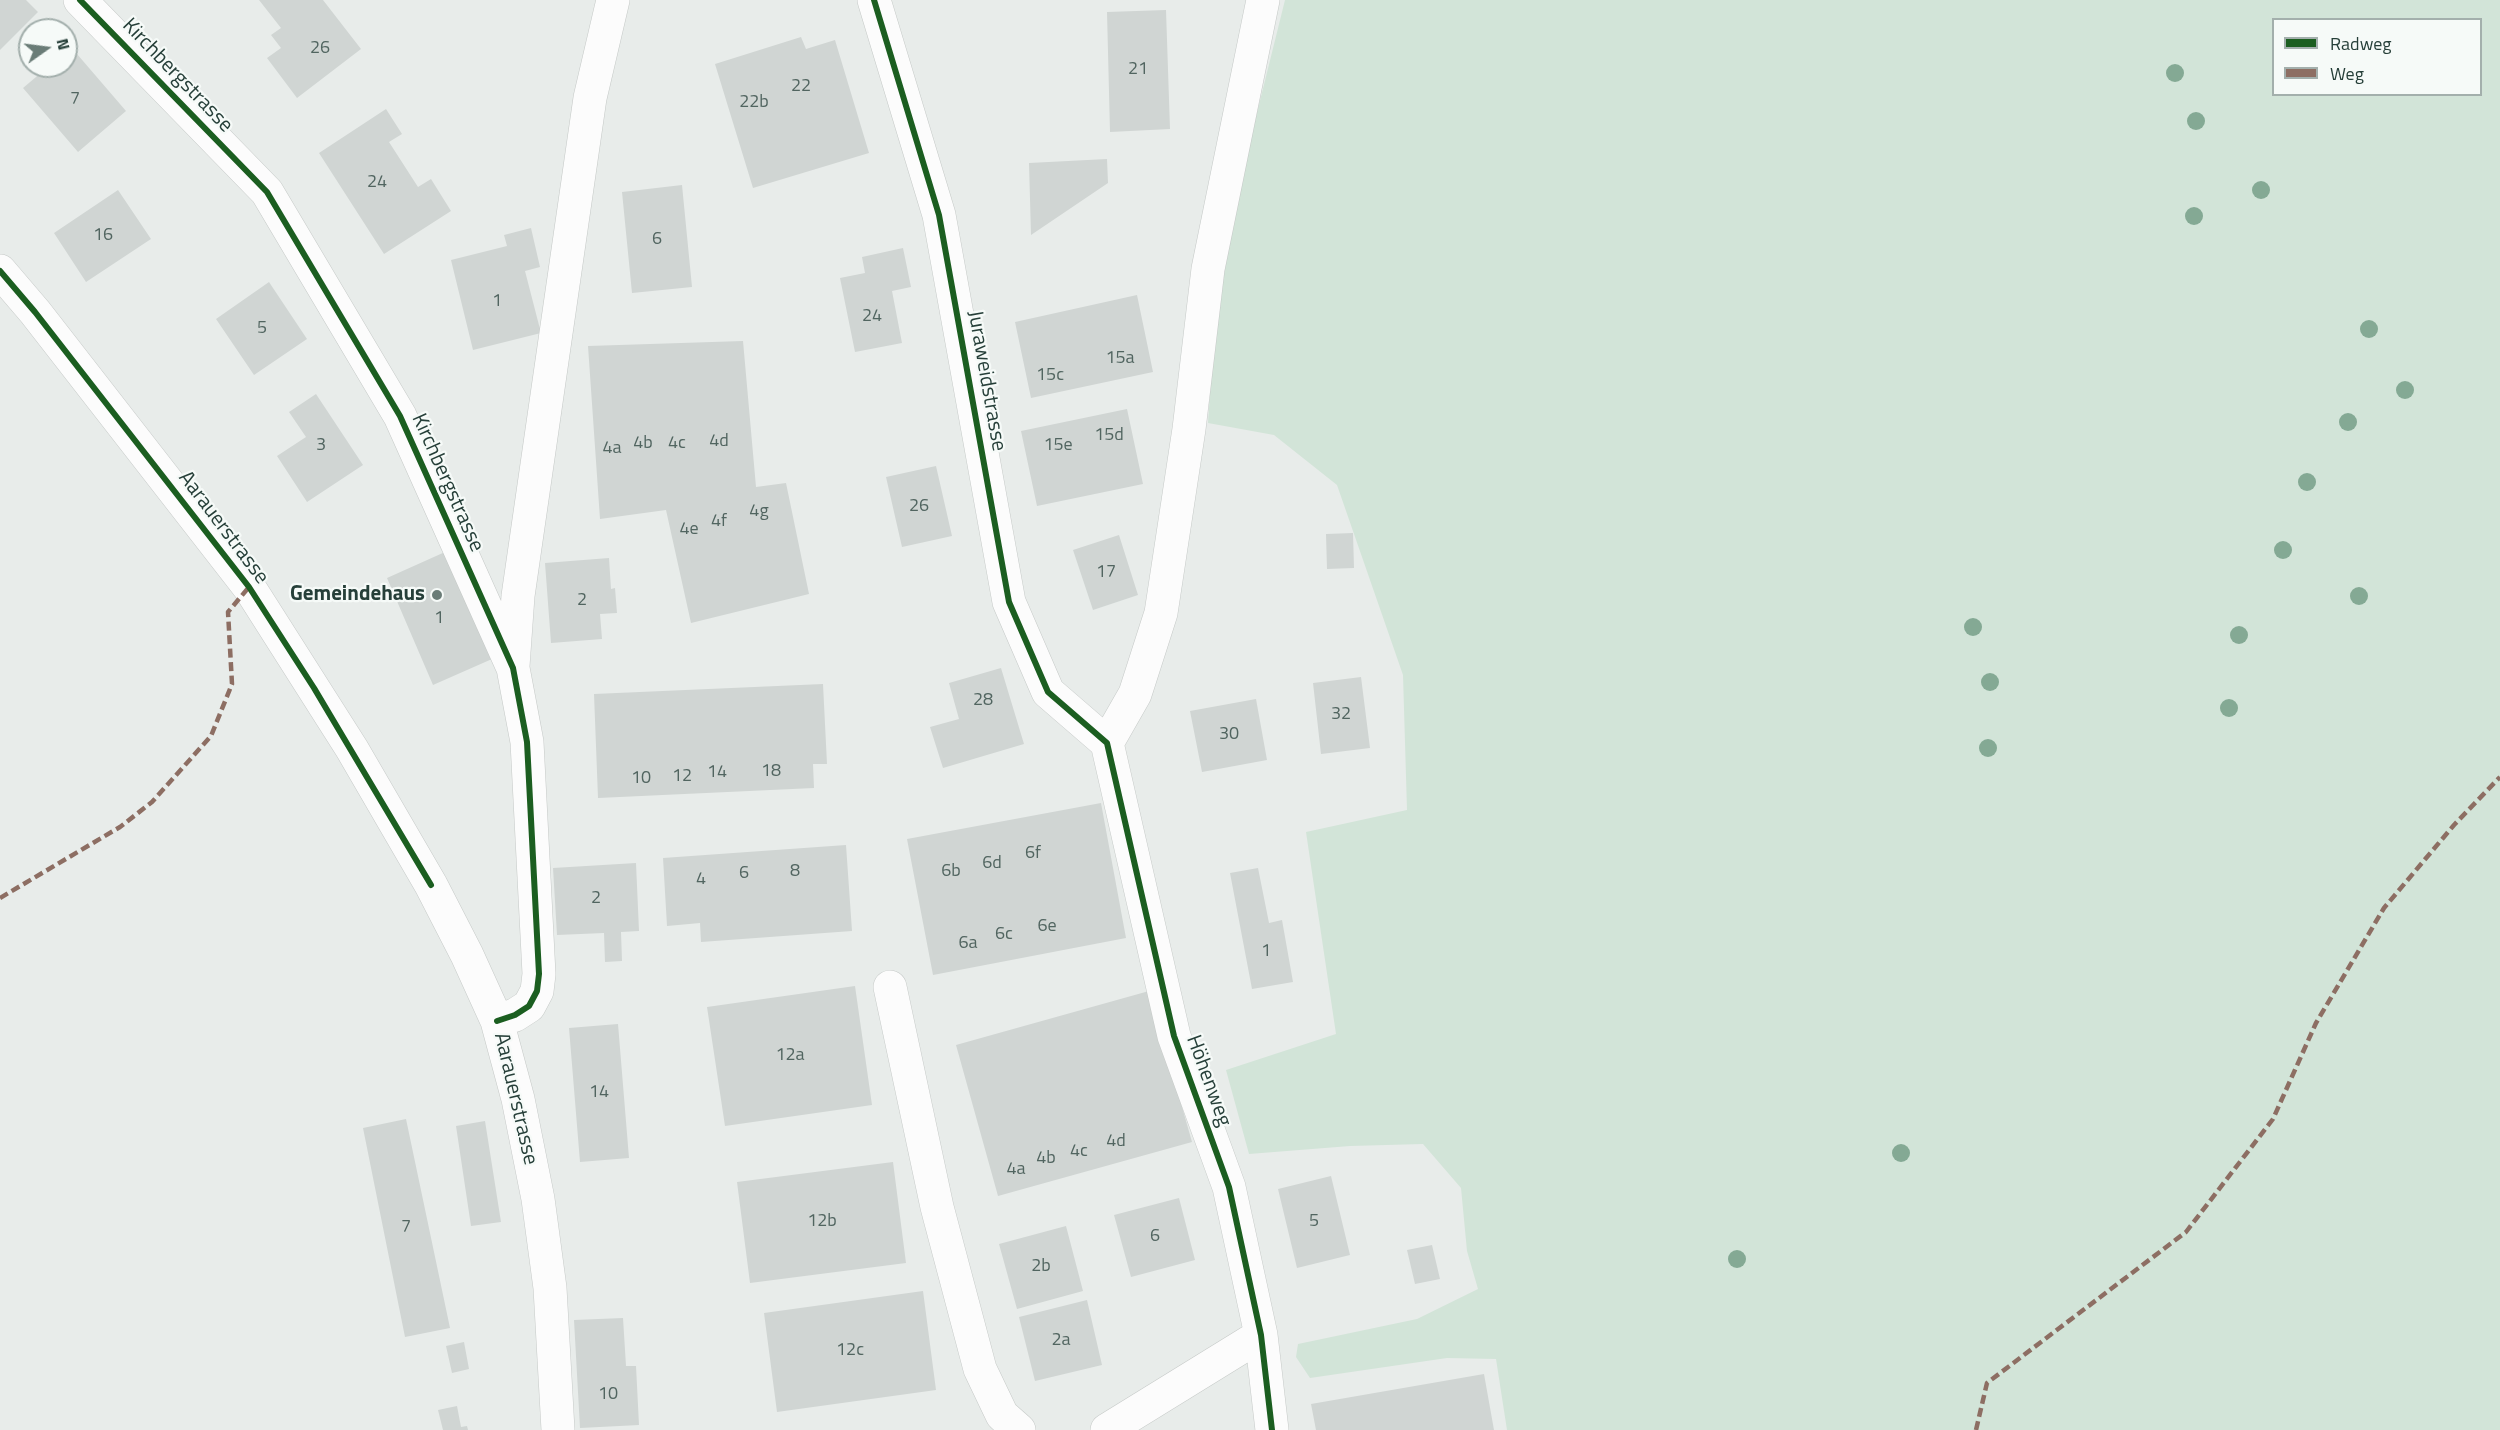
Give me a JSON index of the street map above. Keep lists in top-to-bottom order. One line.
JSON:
{"streets":{"street":["Kirchbergstrasse","Juraweidstrasse","Aarauerstrasse","Höhenweg"]},"crossings":[["Kirchbergstrasse","Aarauerstrasse"],["Juraweidstrasse","Höhenweg"]],"places":["Gemeindehaus"],"house_numbers":["26","21","22","7","22b","24","16","6","1","24","5","15a","15c","15d","4d","4b","4c","3","15e","4a","26","4g","4f","4e","17","2","1","28","32","30","18","14","12","10","6f","6d","8","6b","6","4","2","6e","6c","6a","1","12a","14","4d","4c","4b","4a","12b","5","7","6","2b","2a","12c","10"],"legend":["Radweg","Weg"],"north":"right"}
